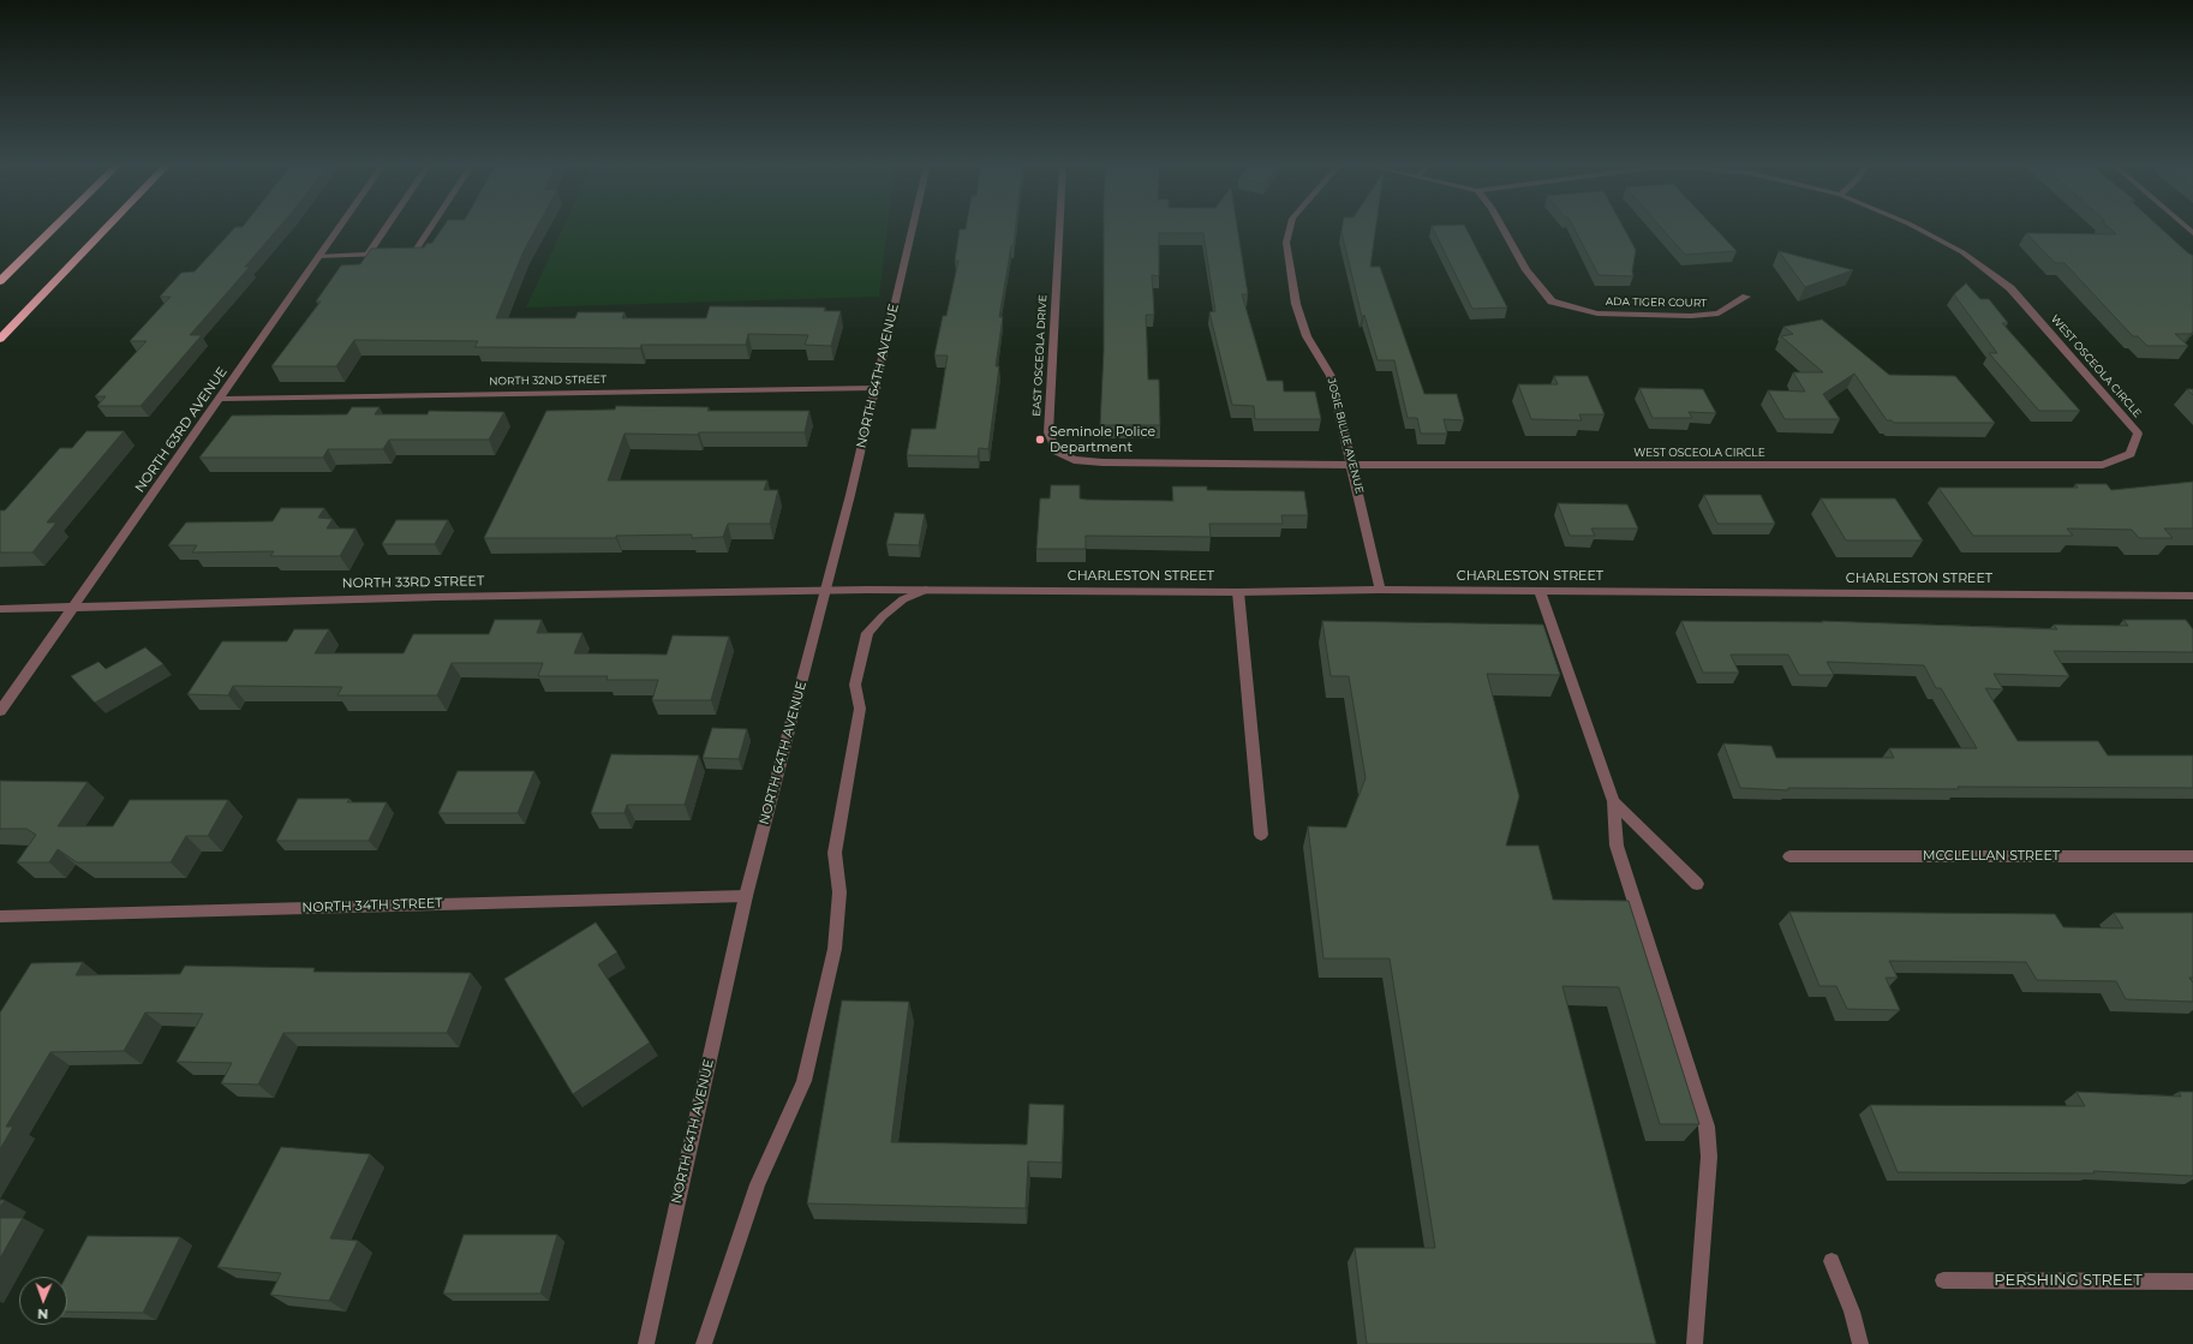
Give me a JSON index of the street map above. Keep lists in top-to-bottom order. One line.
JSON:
{"streets":{"street":["ADA TIGER COURT","EAST OSCEOLA DRIVE","WEST OSCEOLA CIRCLE","NORTH 64TH AVENUE","NORTH 32ND STREET","NORTH 63RD AVENUE","JOSIE BILLIE AVENUE","CHARLESTON STREET","NORTH 33RD STREET","MCCLELLAN STREET","NORTH 34TH STREET","PERSHING STREET"]},"crossings":[["EAST OSCEOLA DRIVE","WEST OSCEOLA CIRCLE"],["EAST OSCEOLA DRIVE","JOSIE BILLIE AVENUE"],["WEST OSCEOLA CIRCLE","JOSIE BILLIE AVENUE"],["NORTH 64TH AVENUE","NORTH 32ND STREET"],["NORTH 64TH AVENUE","NORTH 33RD STREET"],["NORTH 64TH AVENUE","NORTH 34TH STREET"],["NORTH 32ND STREET","NORTH 63RD AVENUE"],["NORTH 63RD AVENUE","NORTH 33RD STREET"],["JOSIE BILLIE AVENUE","CHARLESTON STREET"],["CHARLESTON STREET","NORTH 33RD STREET"]],"places":["Seminole Police Department"],"north":"bottom"}
